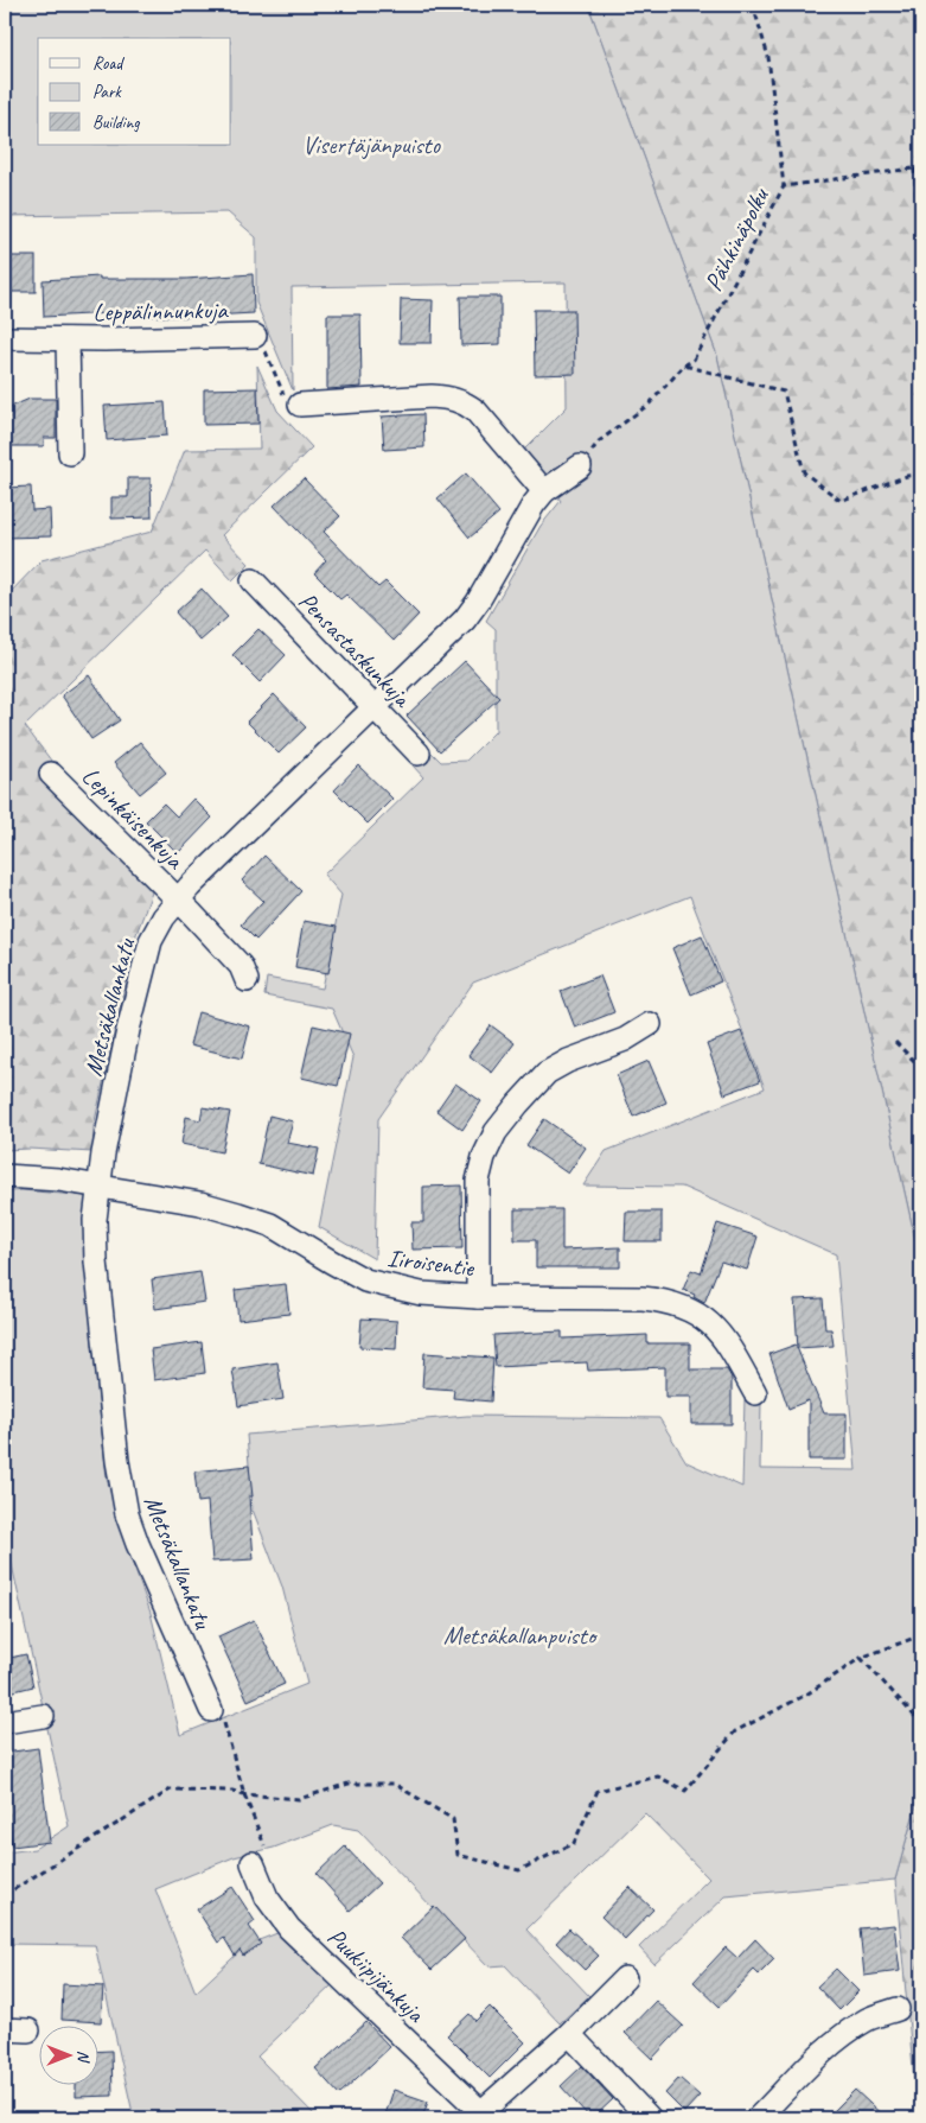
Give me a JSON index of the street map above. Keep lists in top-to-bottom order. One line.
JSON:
{"streets":{"street":["Leppälinnunkuja","Pensastaskunkuja","Lepinkäisenkuja","Metsäkallankatu","Iiroisentie","Puukiipijänkuja"],"path":["Pähkinäpolku"]},"crossings":[["Pähkinäpolku","Metsäkallankatu"],["Pensastaskunkuja","Metsäkallankatu"],["Lepinkäisenkuja","Metsäkallankatu"],["Metsäkallankatu","Iiroisentie"]],"parks":["Visertäjänpuisto","Metsäkallanpuisto"],"legend":["Road","Park","Building"],"north":"right"}
